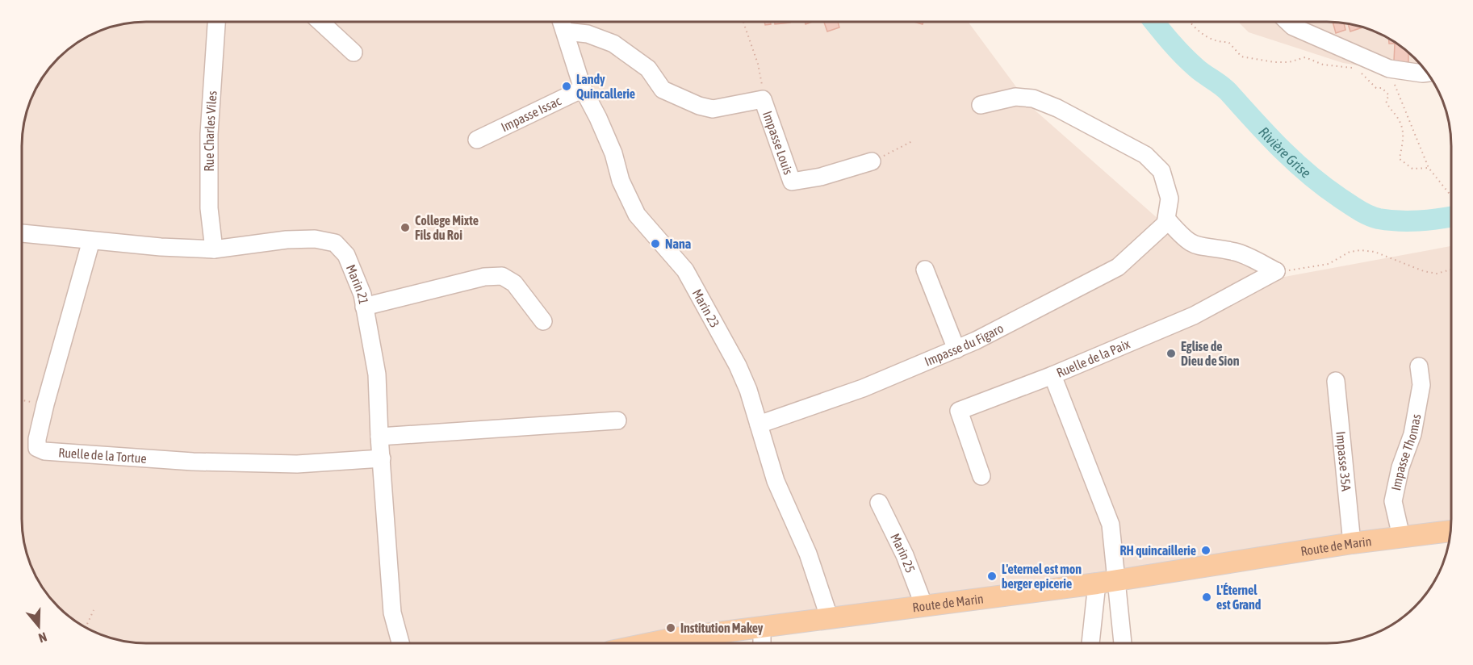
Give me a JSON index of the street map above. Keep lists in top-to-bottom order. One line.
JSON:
{"streets":{"main road":["Route de Marin"],"street":["Impasse Issac","Rue Charles Viles","Impasse Louis","Marin 21","Marin 23","Impasse du Figaro","Ruelle de la Paix","Impasse Thomas","Ruelle de la Tortue","Impasse 35A","Marin 25"]},"crossings":[["Impasse Issac","Marin 23"],["Rue Charles Viles","Marin 21"],["Impasse Louis","Marin 23"],["Marin 21","Ruelle de la Tortue"],["Marin 23","Impasse du Figaro"],["Marin 23","Route de Marin"],["Ruelle de la Paix","Route de Marin"],["Impasse Thomas","Route de Marin"],["Impasse 35A","Route de Marin"],["Route de Marin","Marin 25"]],"water":["Rivière Grise"],"places":["Landy Quincallerie","College Mixte Fils du Roi","Nana","Eglise de Dieu de Sion","RH quincaillerie","L'eternel est mon berger epicerie","L'Éternel est Grand","Institution Makey"],"north":"bottom"}
